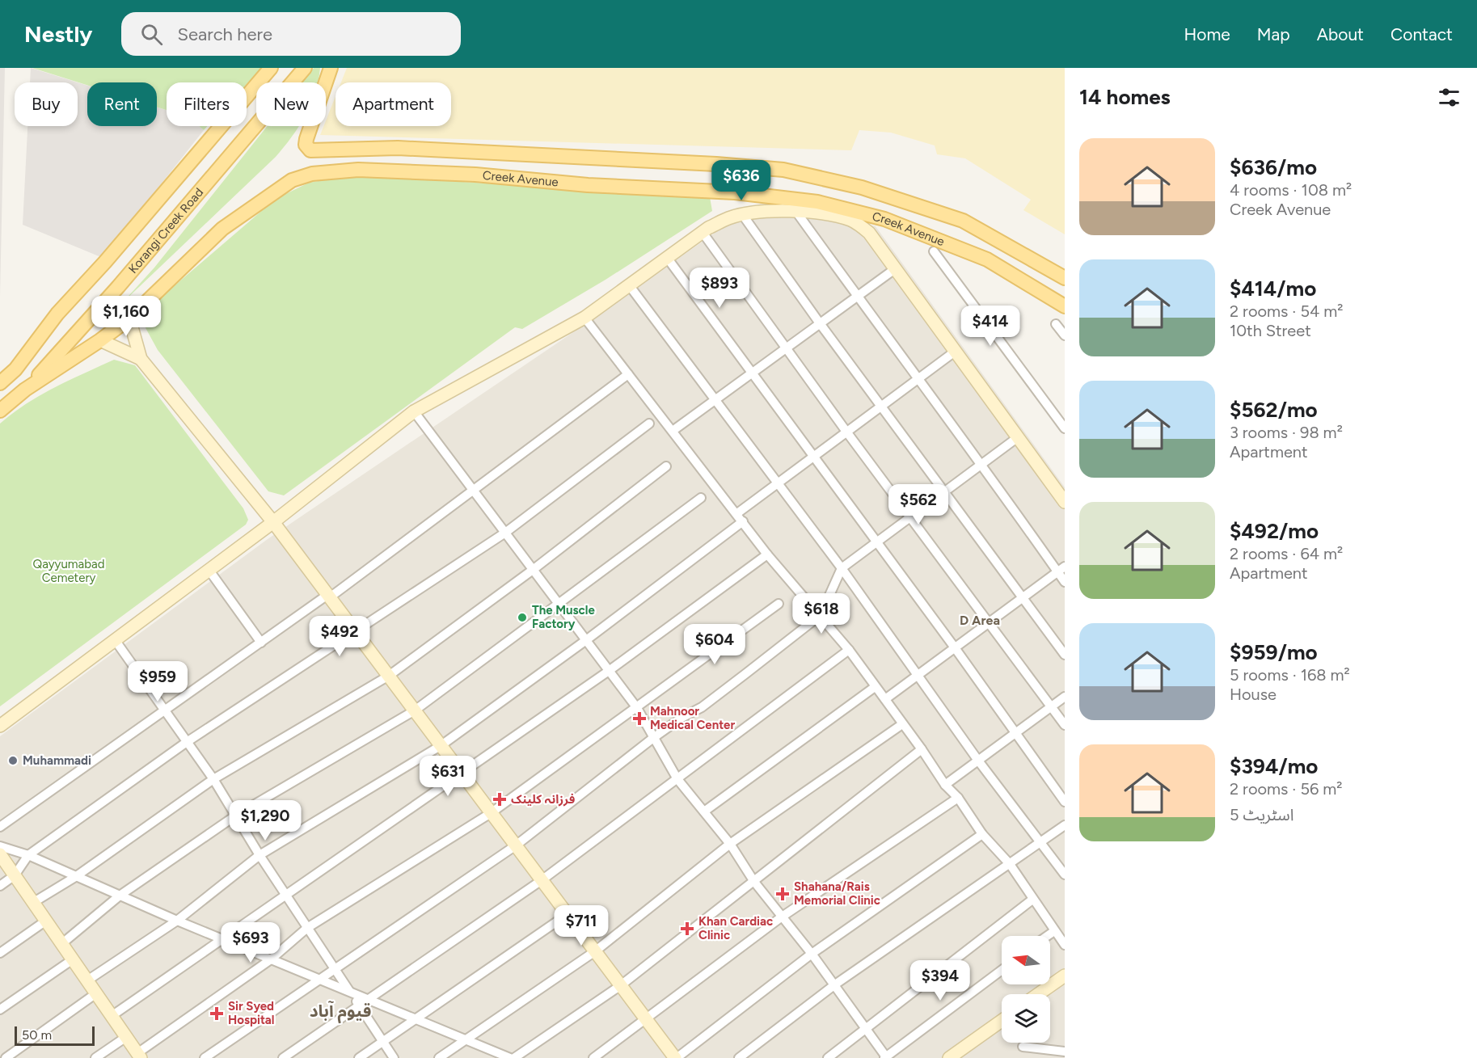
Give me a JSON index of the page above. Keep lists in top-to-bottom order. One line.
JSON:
{"streets":{"main road":["Creek Avenue","Korangi Creek Road"]},"crossings":[["Creek Avenue","Korangi Creek Road"]],"districts":["D Area","قیوم آباد"],"parks":["Qayyumabad Cemetery"],"places":{"other":["The Muscle Factory","Muhammadi"],"health":["Mahnoor Medical Center","فرزانہ کلینک","Shahana/Rais Memorial Clinic","Khan Cardiac Clinic","Sir Syed Hospital"]},"scale_bar":"50 m","north":"left","page":{"header":"Nestly","search":"Search here","nav":["Home","Map","About","Contact"],"heading":"14 homes","chip":["Buy","Rent","Filters","New","Apartment"],"list":[{"name":"$636/mo","note":"4 rooms · 108 m² · Creek Avenue"},{"name":"$414/mo","note":"2 rooms · 54 m² · 10th Street"},{"name":"$562/mo","note":"3 rooms · 98 m² · Apartment"},{"name":"$492/mo","note":"2 rooms · 64 m² · Apartment"},{"name":"$959/mo","note":"5 rooms · 168 m² · House"},{"name":"$394/mo","note":"2 rooms · 56 m² · اسٹریٹ 5"}],"price":["$636","$893","$1,160","$414","$562","$618","$492","$604","$959","$631","$1,290","$711","$693","$394"],"scale":"50 m"}}
